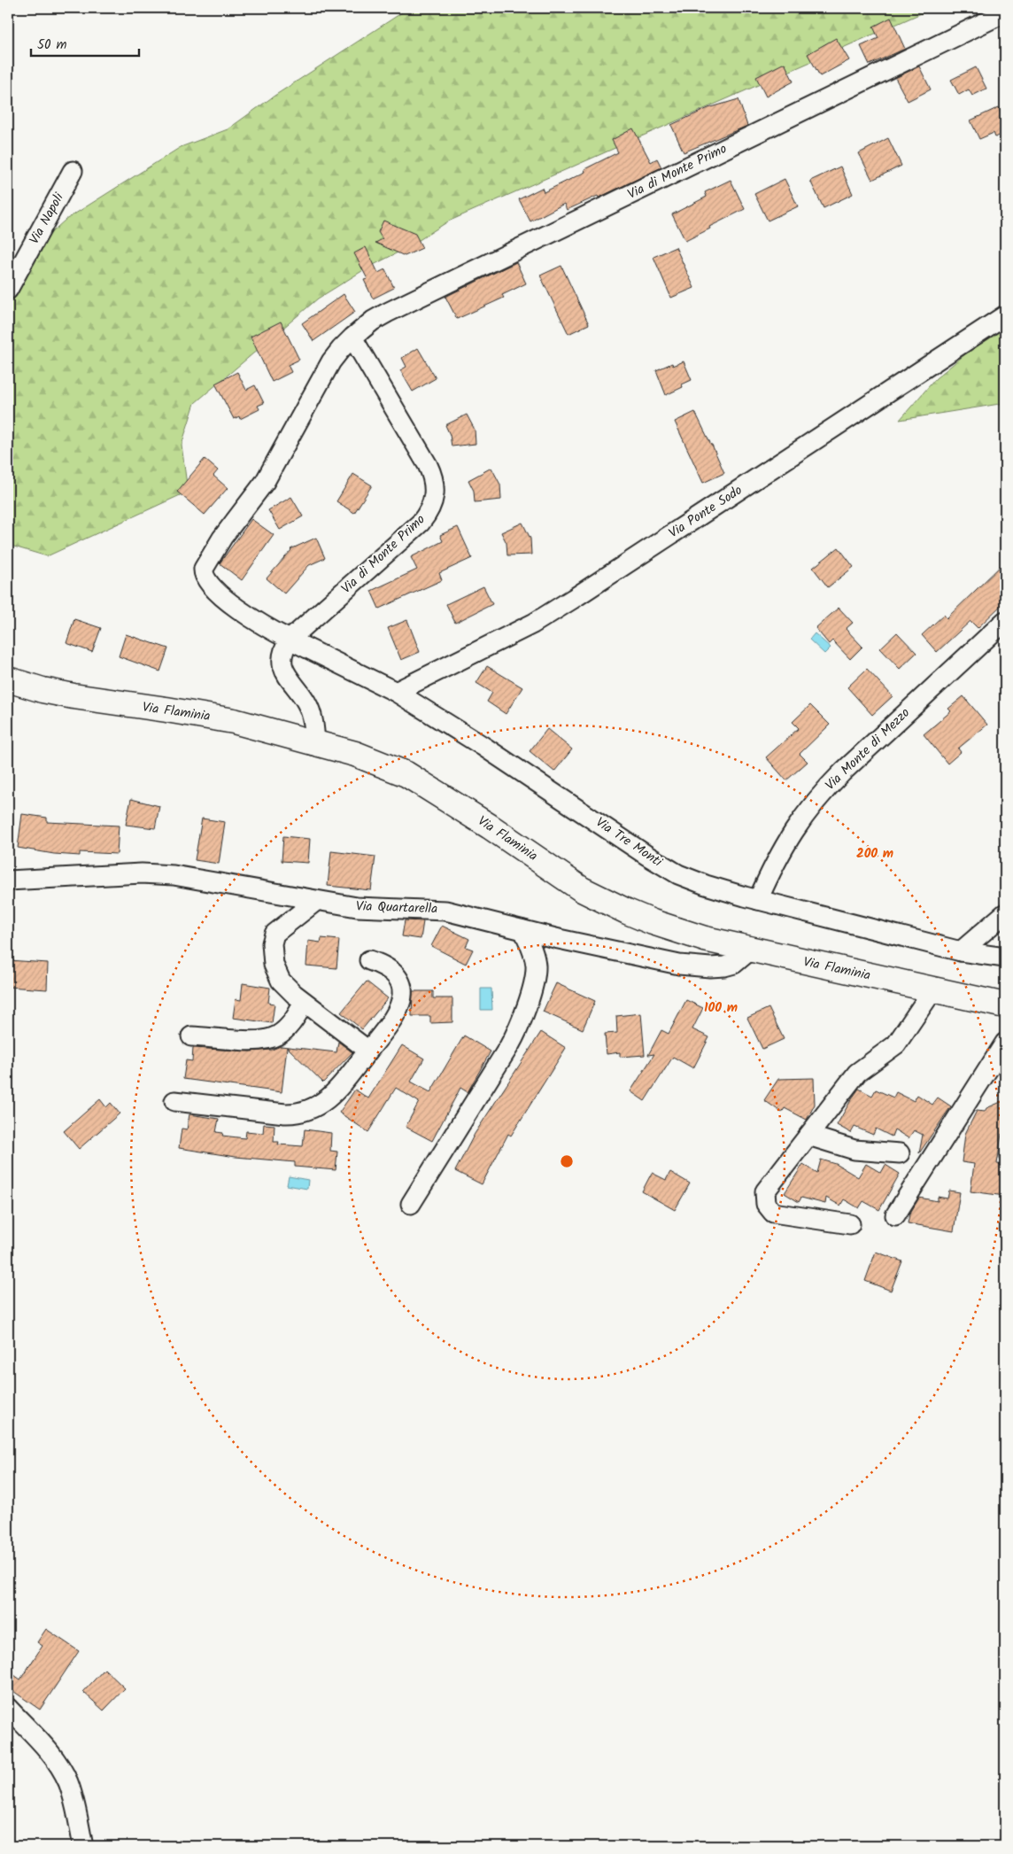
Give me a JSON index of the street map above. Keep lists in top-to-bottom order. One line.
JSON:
{"streets":{"main road":["Via Flaminia"],"street":["Via di Monte Primo","Via Napoli","Via Ponte Sodo","Via Monte di Mezzo","Via Tre Monti","Via Quartarella"]},"crossings":[["Via di Monte Primo","Via Tre Monti"],["Via Ponte Sodo","Via Tre Monti"],["Via Flaminia","Via Quartarella"],["Via Monte di Mezzo","Via Tre Monti"]],"scale_bar":"50 m","rings":["200 m","100 m"]}
